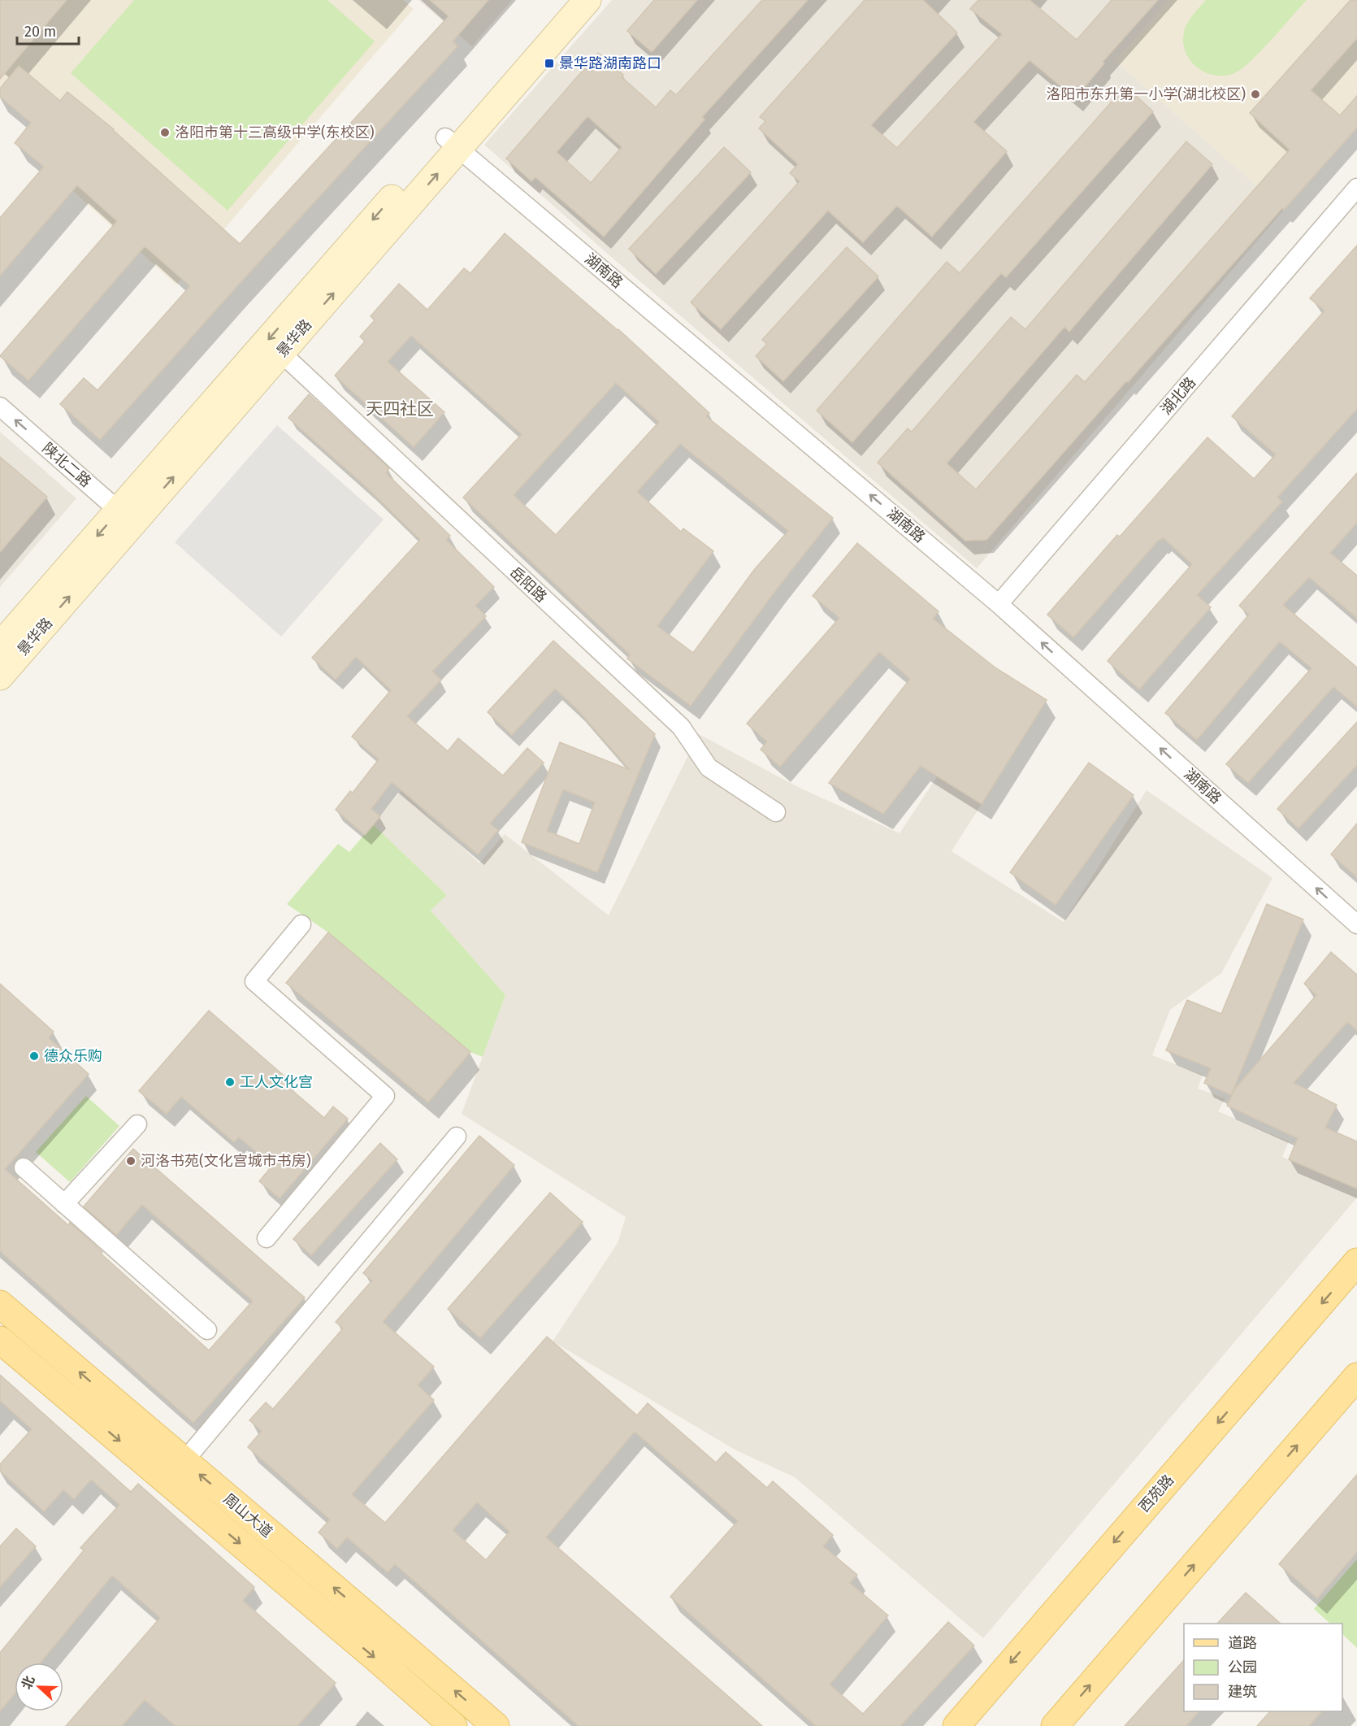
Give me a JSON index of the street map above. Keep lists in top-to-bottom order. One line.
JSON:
{"streets":{"main road":["景华路","西苑路","周山大道"],"street":["湖南路","湖北路","陕北二路","岳阳路"]},"crossings":[["湖南路","景华路"],["湖南路","湖北路"],["景华路","陕北二路"],["景华路","岳阳路"]],"one_way":["湖南路","陕北二路"],"districts":["天四社区"],"places":{"transit":["景华路湖南路口"],"other":["洛阳市东升第一小学(湖北校区)","洛阳市第十三高级中学(东校区)","德众乐购","工人文化宫","河洛书苑(文化宫城市书房)"]},"legend":["道路","公园","建筑"],"scale_bar":"20 m","north":"left"}
